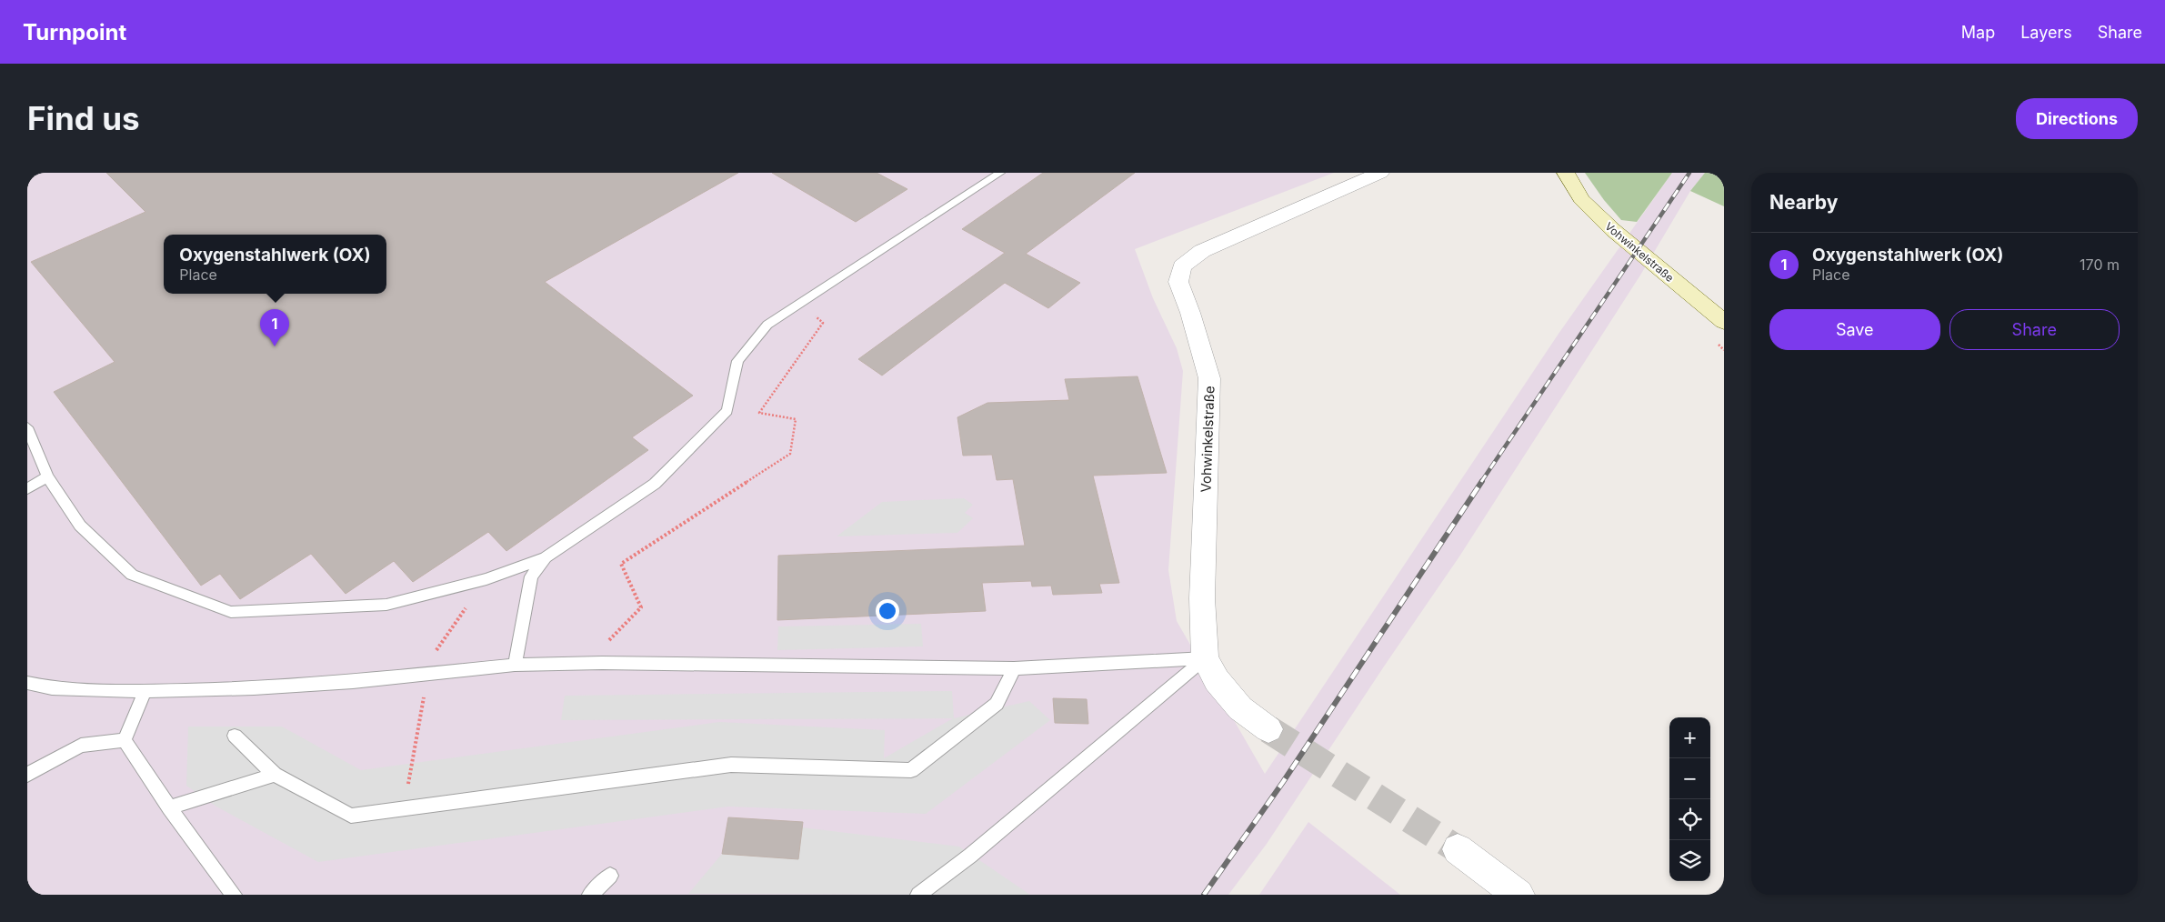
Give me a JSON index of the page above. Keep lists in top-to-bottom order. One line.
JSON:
{"streets":{"main road":["Vohwinkelstraße"]},"page":{"header":"Turnpoint","nav":["Map","Layers","Share"],"buttons":["Directions",["Save","Share"]],"title":"Find us","heading":"Nearby","list":[{"mark":"1","name":"Oxygenstahlwerk (OX)","note":"Place","value":"170 m"}],"popup":["Oxygenstahlwerk (OX)","Place"],"pins":"1","map_buttons":["+","−"]}}
